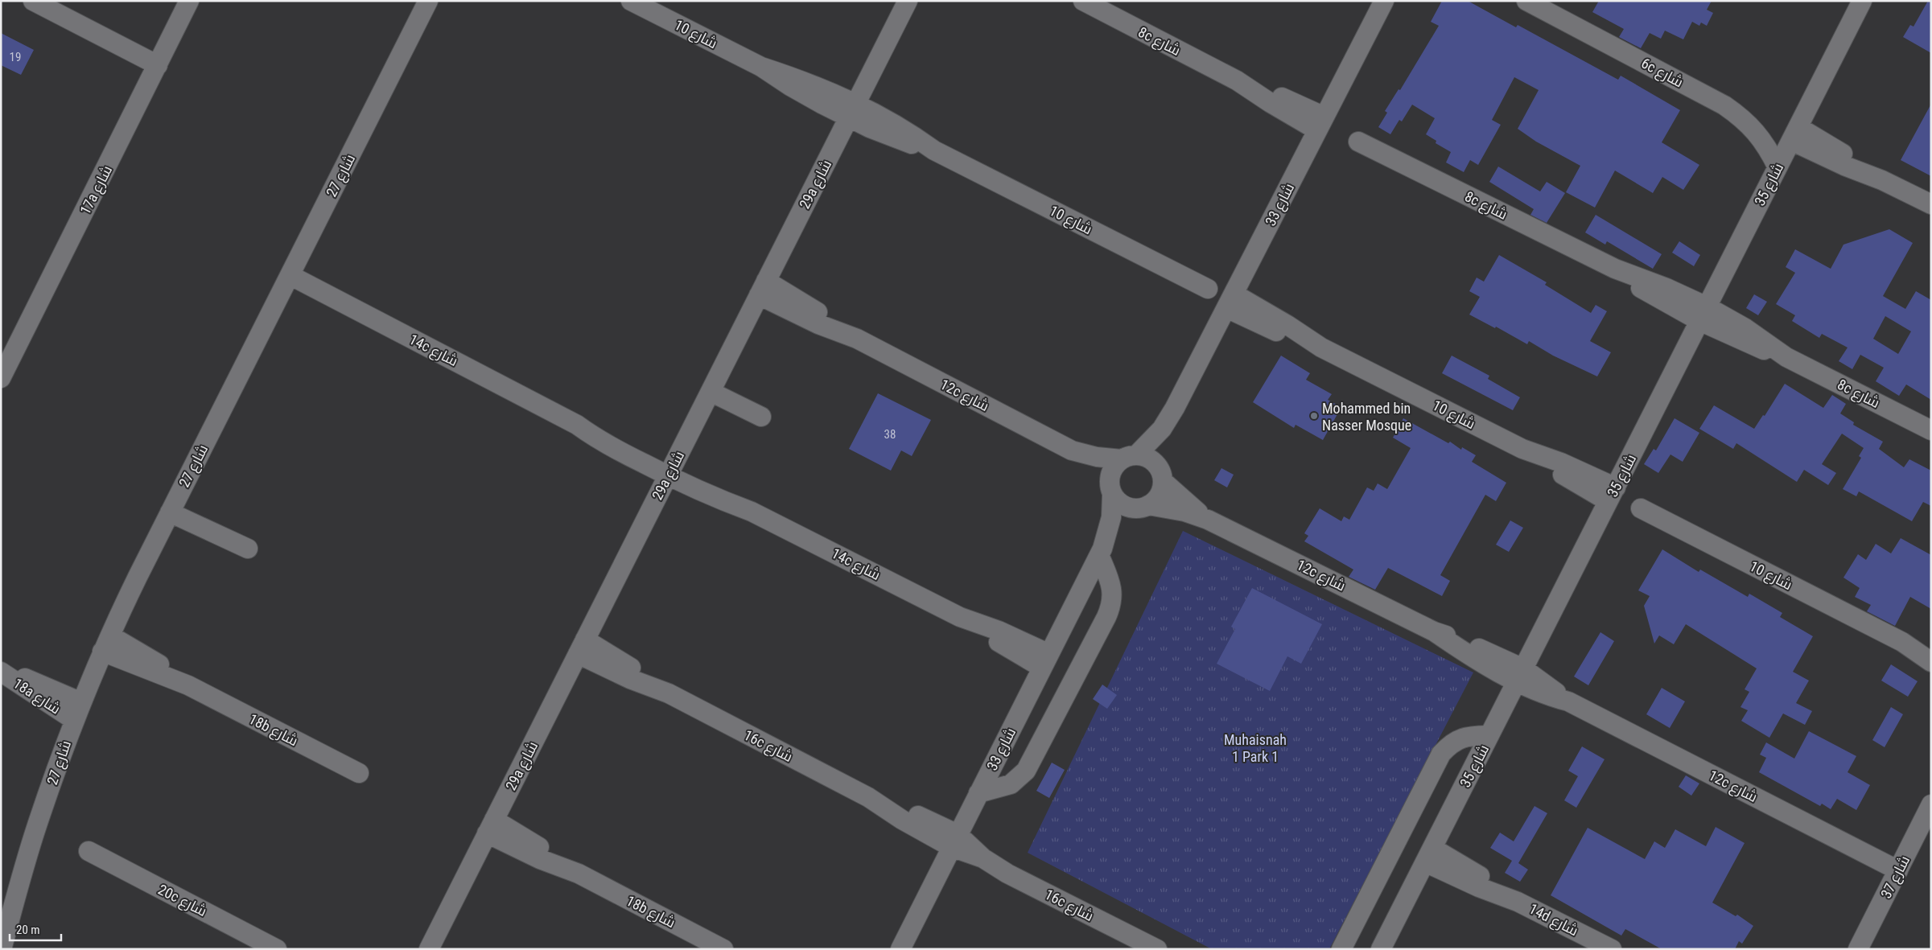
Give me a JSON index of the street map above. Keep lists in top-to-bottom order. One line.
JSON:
{"streets":{"street":["شارع 10","8c شارع","6c شارع","شارع 27","29a شارع","شارع 35","17a شارع","شارع 33","14c شارع","12c شارع","18a شارع","18b شارع","16c شارع","شارع 37","20c شارع","14d شارع"]},"crossings":[["شارع 10","29a شارع"],["شارع 10","شارع 35"],["شارع 10","شارع 33"],["8c شارع","شارع 35"],["8c شارع","شارع 33"],["6c شارع","شارع 35"],["شارع 27","14c شارع"],["شارع 27","18a شارع"],["شارع 27","18b شارع"],["29a شارع","14c شارع"],["29a شارع","12c شارع"],["29a شارع","18b شارع"],["29a شارع","16c شارع"],["شارع 35","12c شارع"],["شارع 35","14d شارع"],["شارع 33","14c شارع"],["شارع 33","12c شارع"],["شارع 33","16c شارع"],["12c شارع","شارع 37"]],"parks":["Muhaisnah 1 Park 1"],"places":["Mohammed bin Nasser Mosque"],"house_numbers":["19","38"],"scale_bar":"20 m"}
